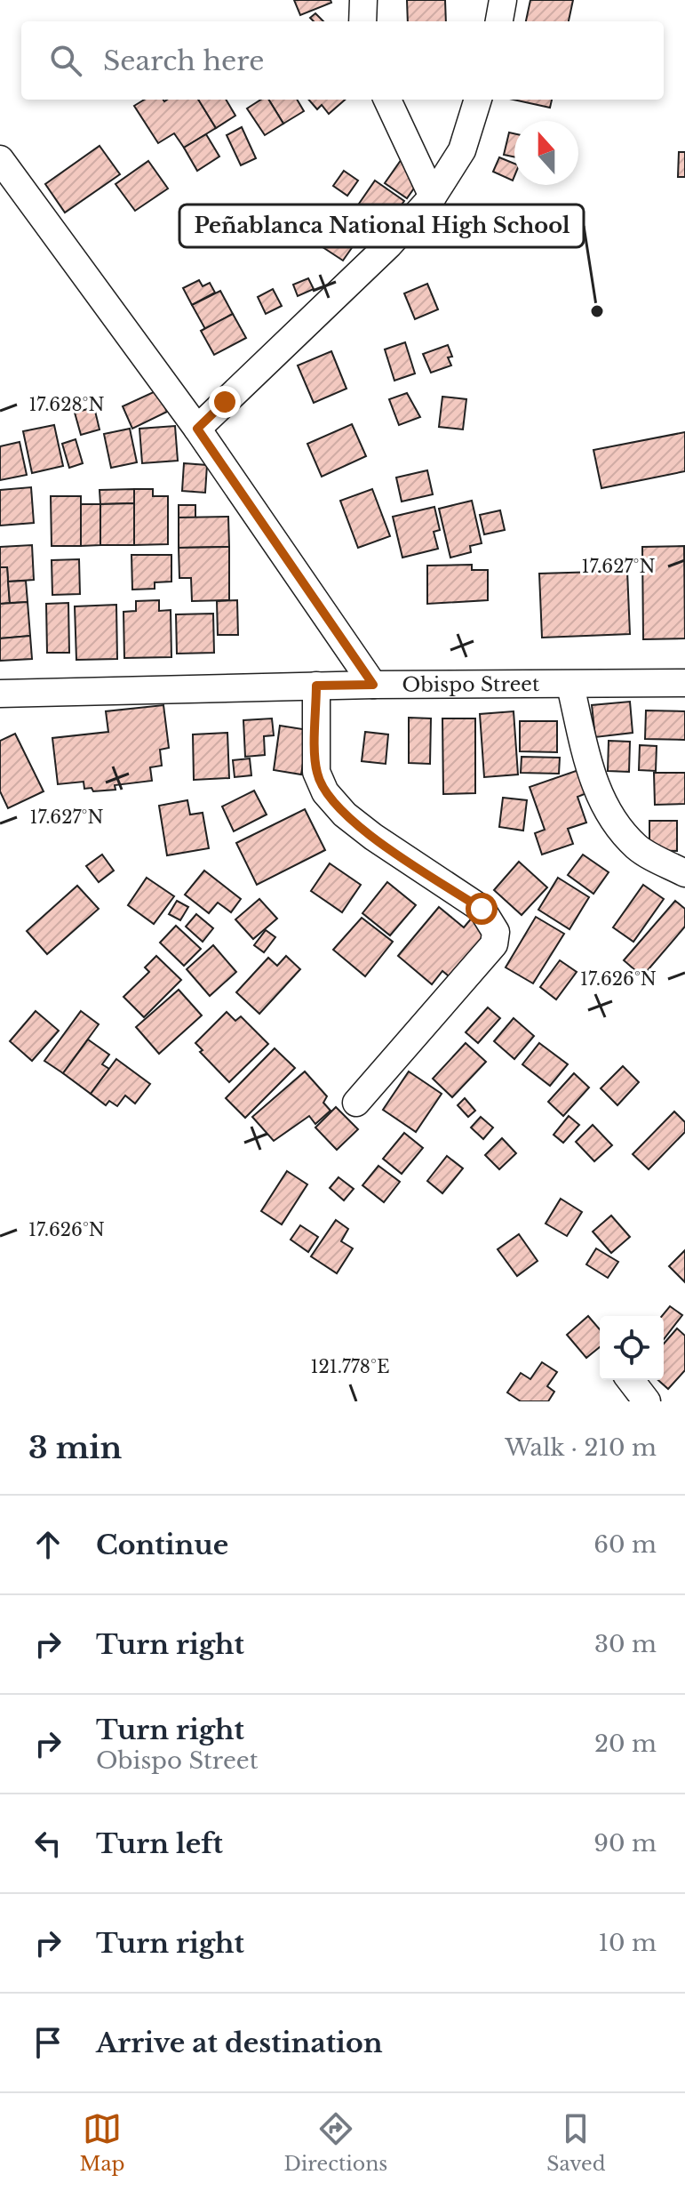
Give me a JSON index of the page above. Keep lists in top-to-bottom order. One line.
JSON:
{"streets":{"street":["Obispo Street"]},"places":["Peñablanca National High School"],"north":"top","page":{"search":"Search here","heading":["3 min","Walk · 210 m"],"list":[["Continue","60 m"],["Turn right","30 m"],["Turn right","Obispo Street","20 m"],["Turn left","90 m"],["Turn right","10 m"],"Arrive at destination"],"nav":["Map","Directions","Saved"]},"coordinates":["17.628°N","17.627°N","17.626°N","121.778°E"]}
